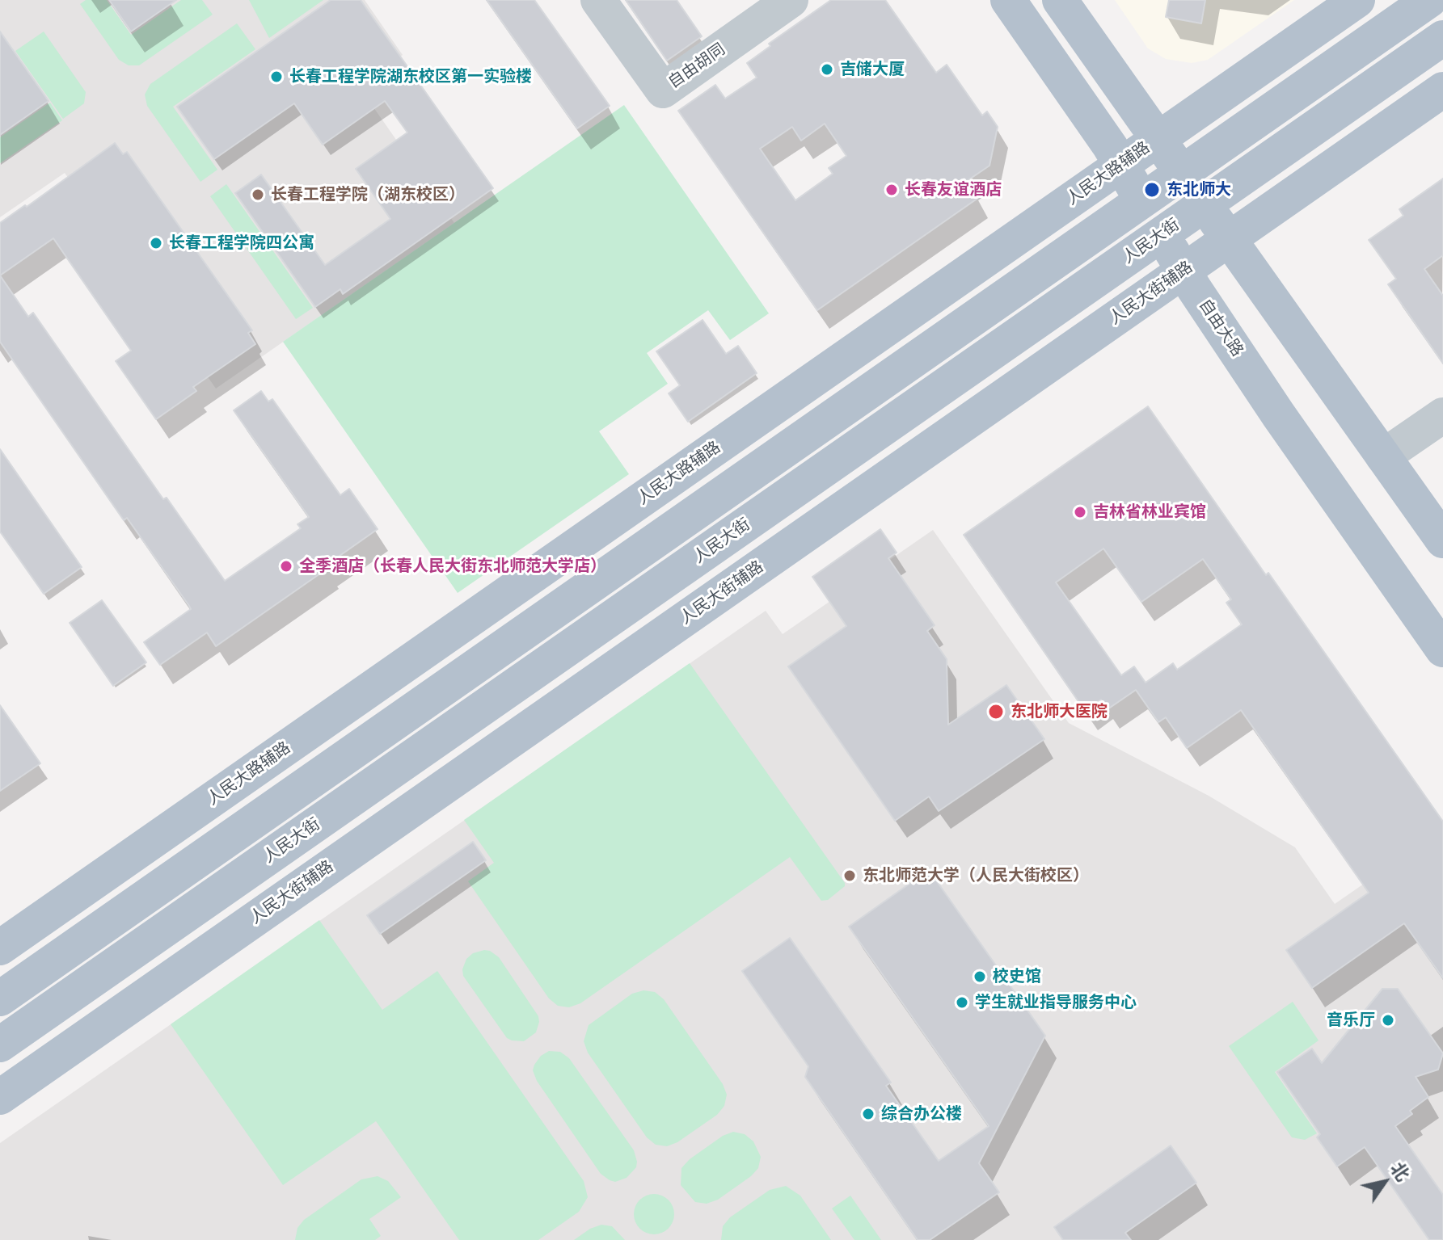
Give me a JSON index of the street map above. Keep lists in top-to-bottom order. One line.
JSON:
{"streets":{"main road":["人民大路辅路","人民大街","人民大街辅路","自由大路"],"street":["自由胡同"]},"crossings":[["人民大路辅路","自由大路"],["人民大街","自由大路"],["人民大街辅路","自由大路"]],"places":["吉储大厦","长春工程学院湖东校区第一实验楼","长春友谊酒店","东北师大","长春工程学院（湖东校区）","长春工程学院四公寓","吉林省林业宾馆","全季酒店（长春人民大街东北师范大学店）","东北师大医院","东北师范大学（人民大街校区）","校史馆","学生就业指导服务中心","音乐厅","综合办公楼"],"north":"top right"}
